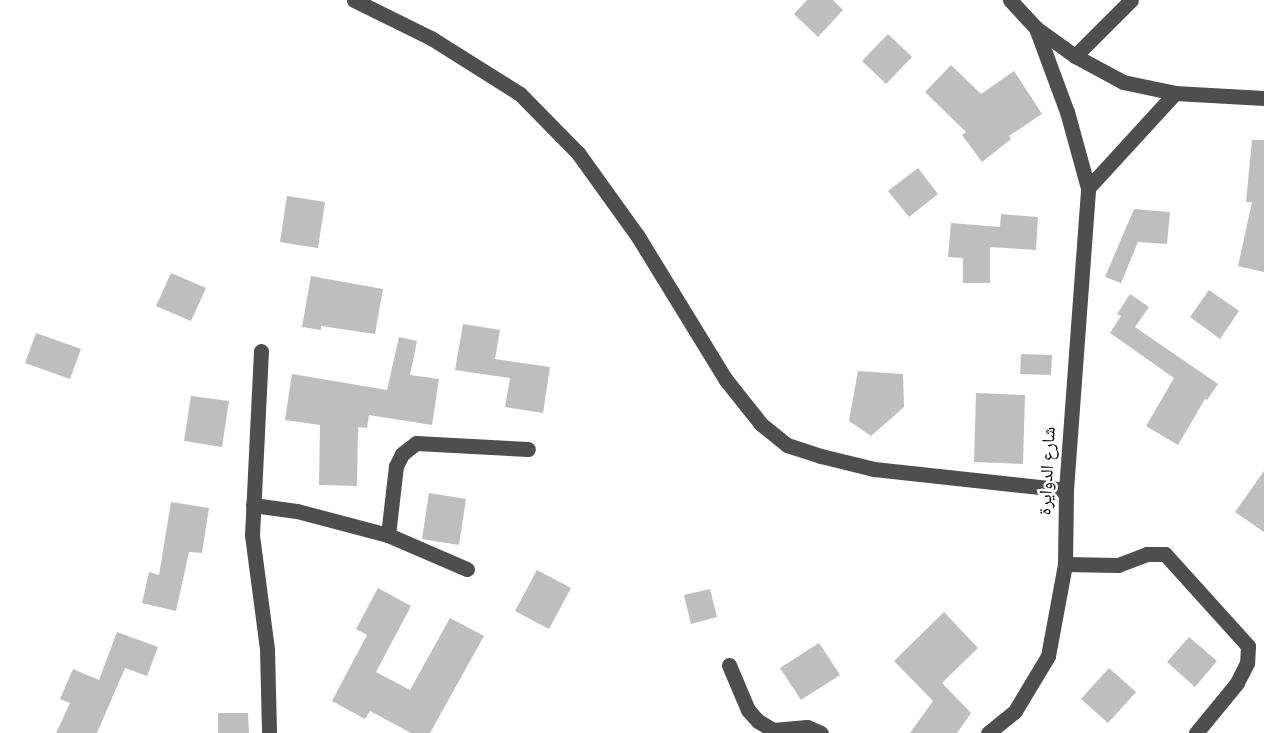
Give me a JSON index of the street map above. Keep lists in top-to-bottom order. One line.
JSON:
{"streets":{"street":["شارع الدوايرة"]}}
